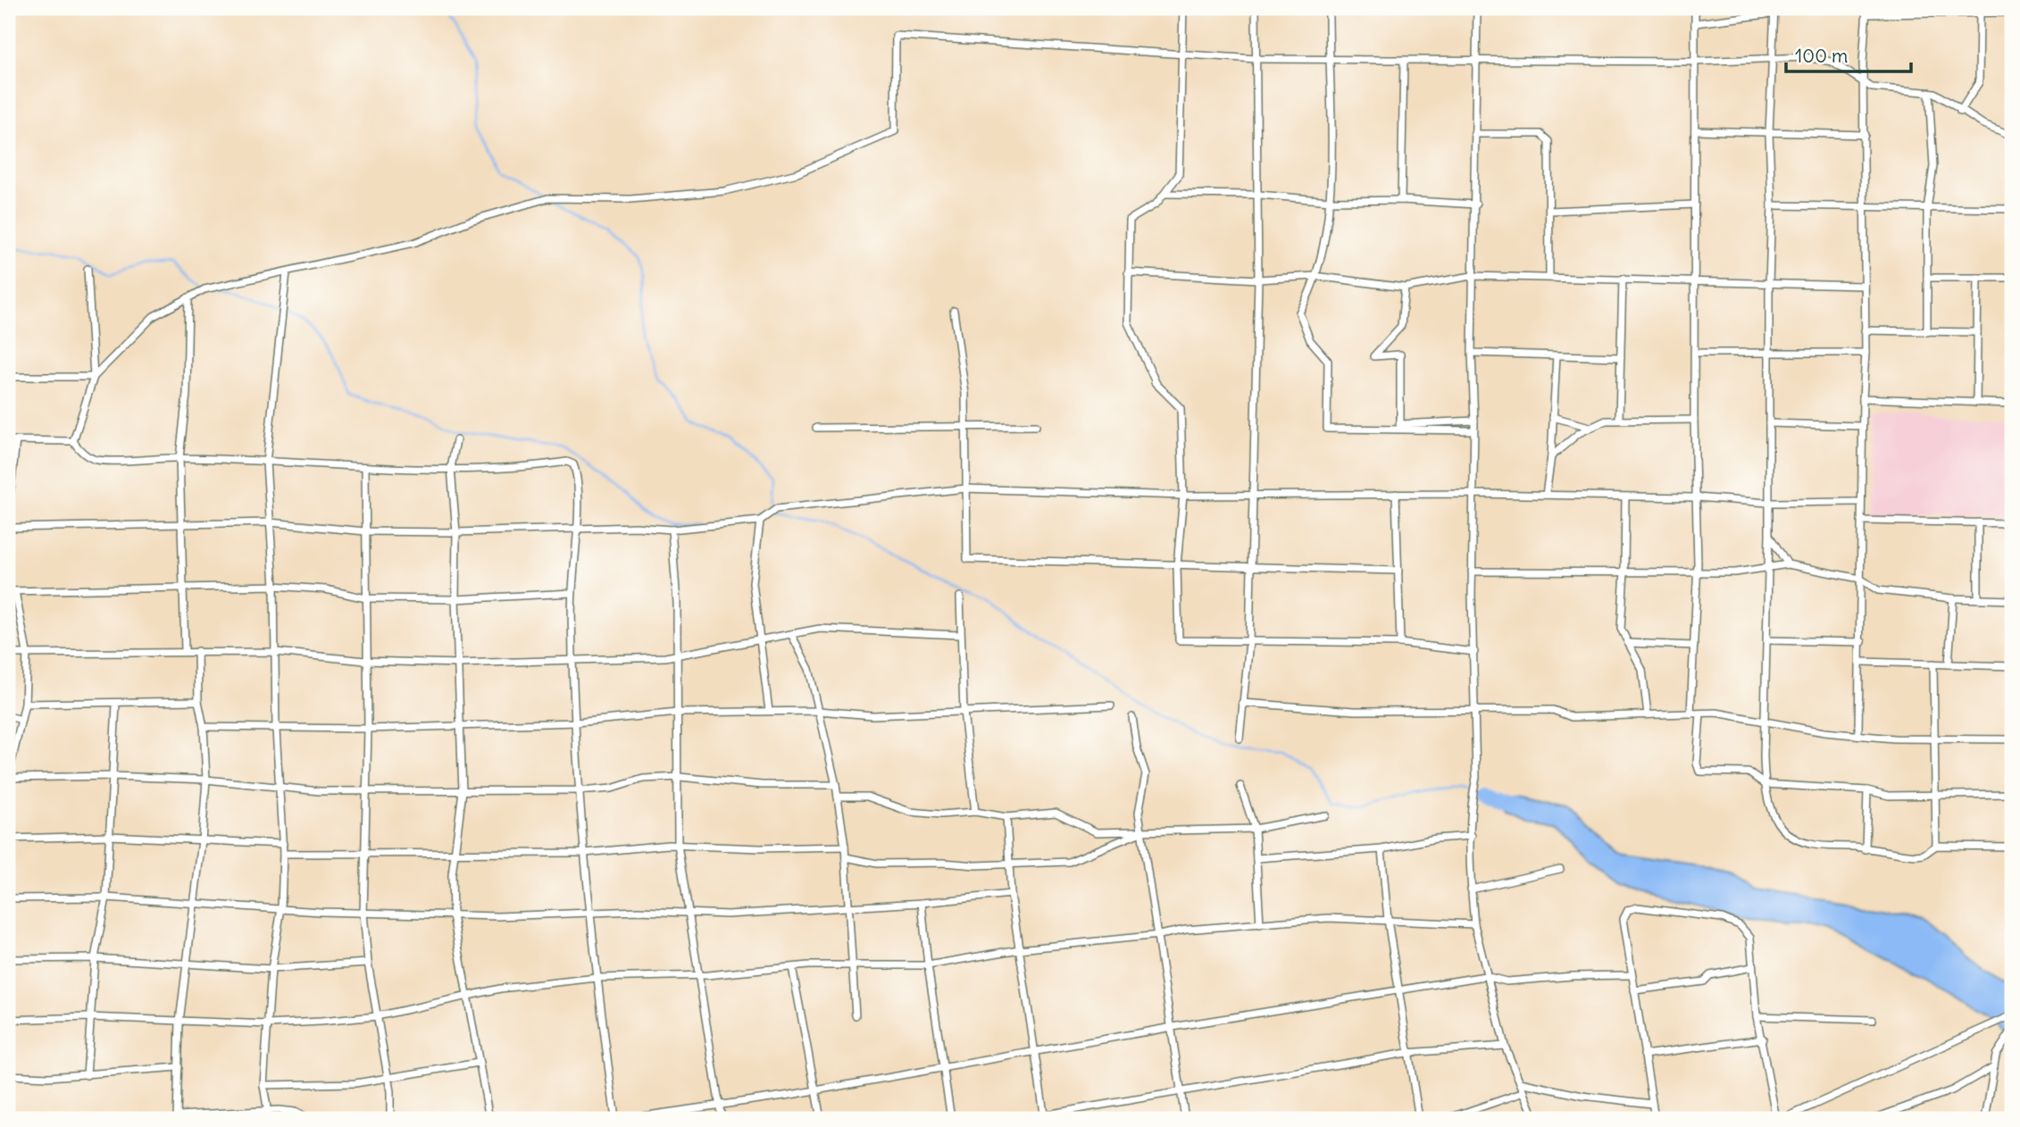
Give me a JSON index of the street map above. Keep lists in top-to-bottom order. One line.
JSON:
{"scale_bar":"100 m"}
